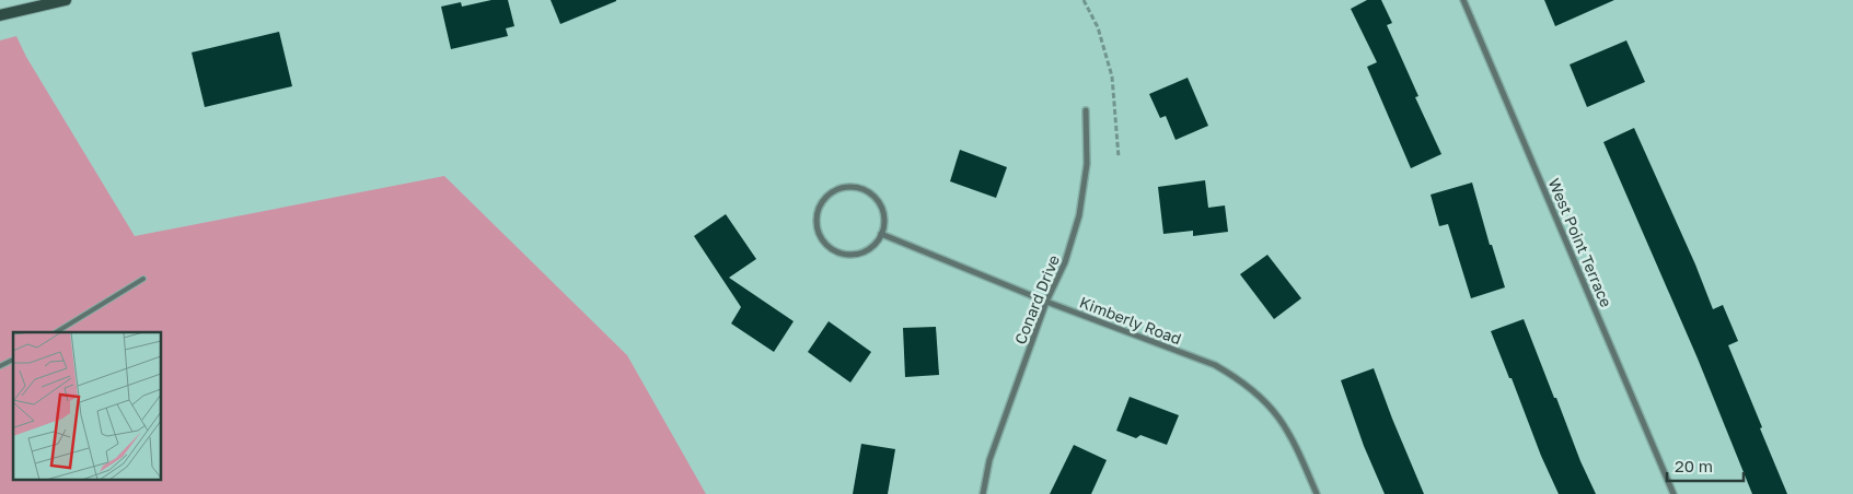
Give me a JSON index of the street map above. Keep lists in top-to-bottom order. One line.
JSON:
{"streets":{"street":["West Point Terrace","Conard Drive","Kimberly Road"]},"crossings":[["Conard Drive","Kimberly Road"]],"scale_bar":"20 m"}
